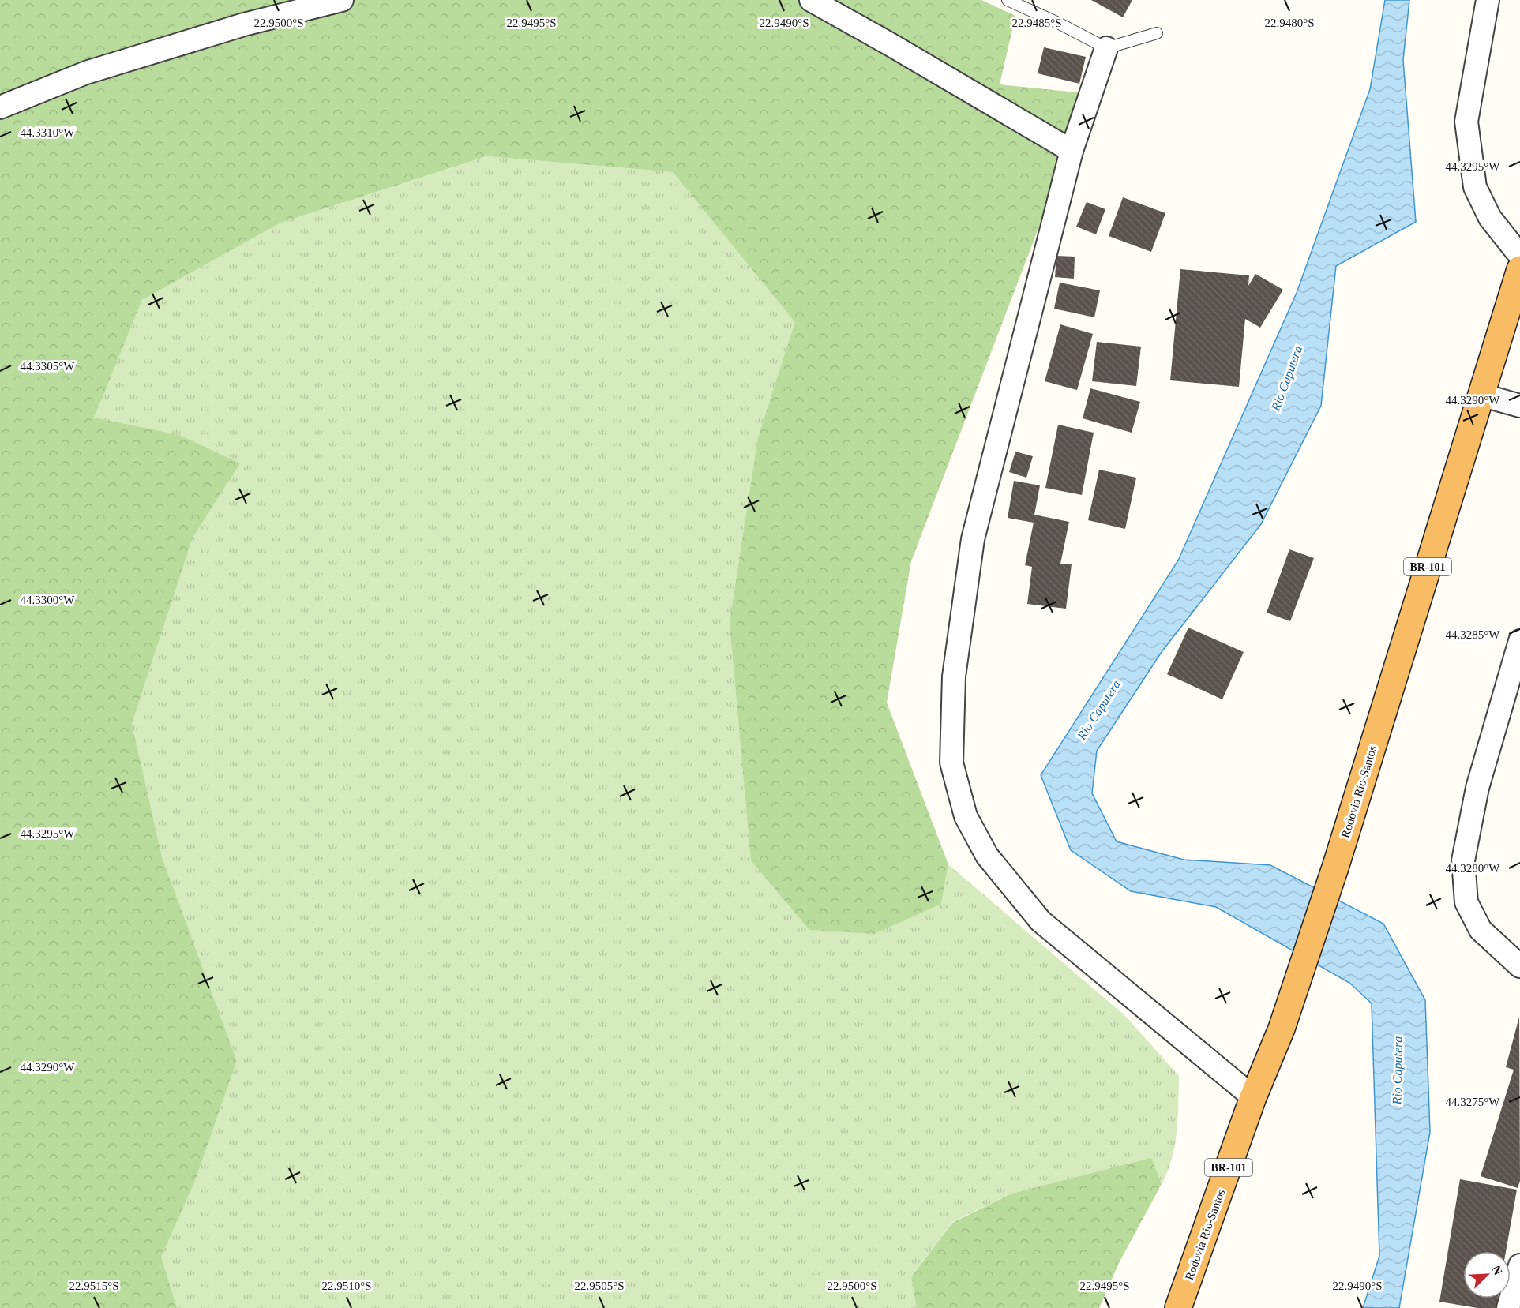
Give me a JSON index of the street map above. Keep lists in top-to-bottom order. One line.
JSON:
{"streets":{"highway":["BR-101","Rodovia Rio-Santos"]},"water":["Rio Caputera"],"north":"top right","coordinates":["22.9485°S","22.9480°S","22.9500°S","22.9495°S","22.9490°S","44.3310°W","44.3295°W","44.3305°W","44.3290°W","44.3300°W","44.3285°W","44.3280°W","44.3275°W","22.9515°S","22.9510°S","22.9505°S"]}
